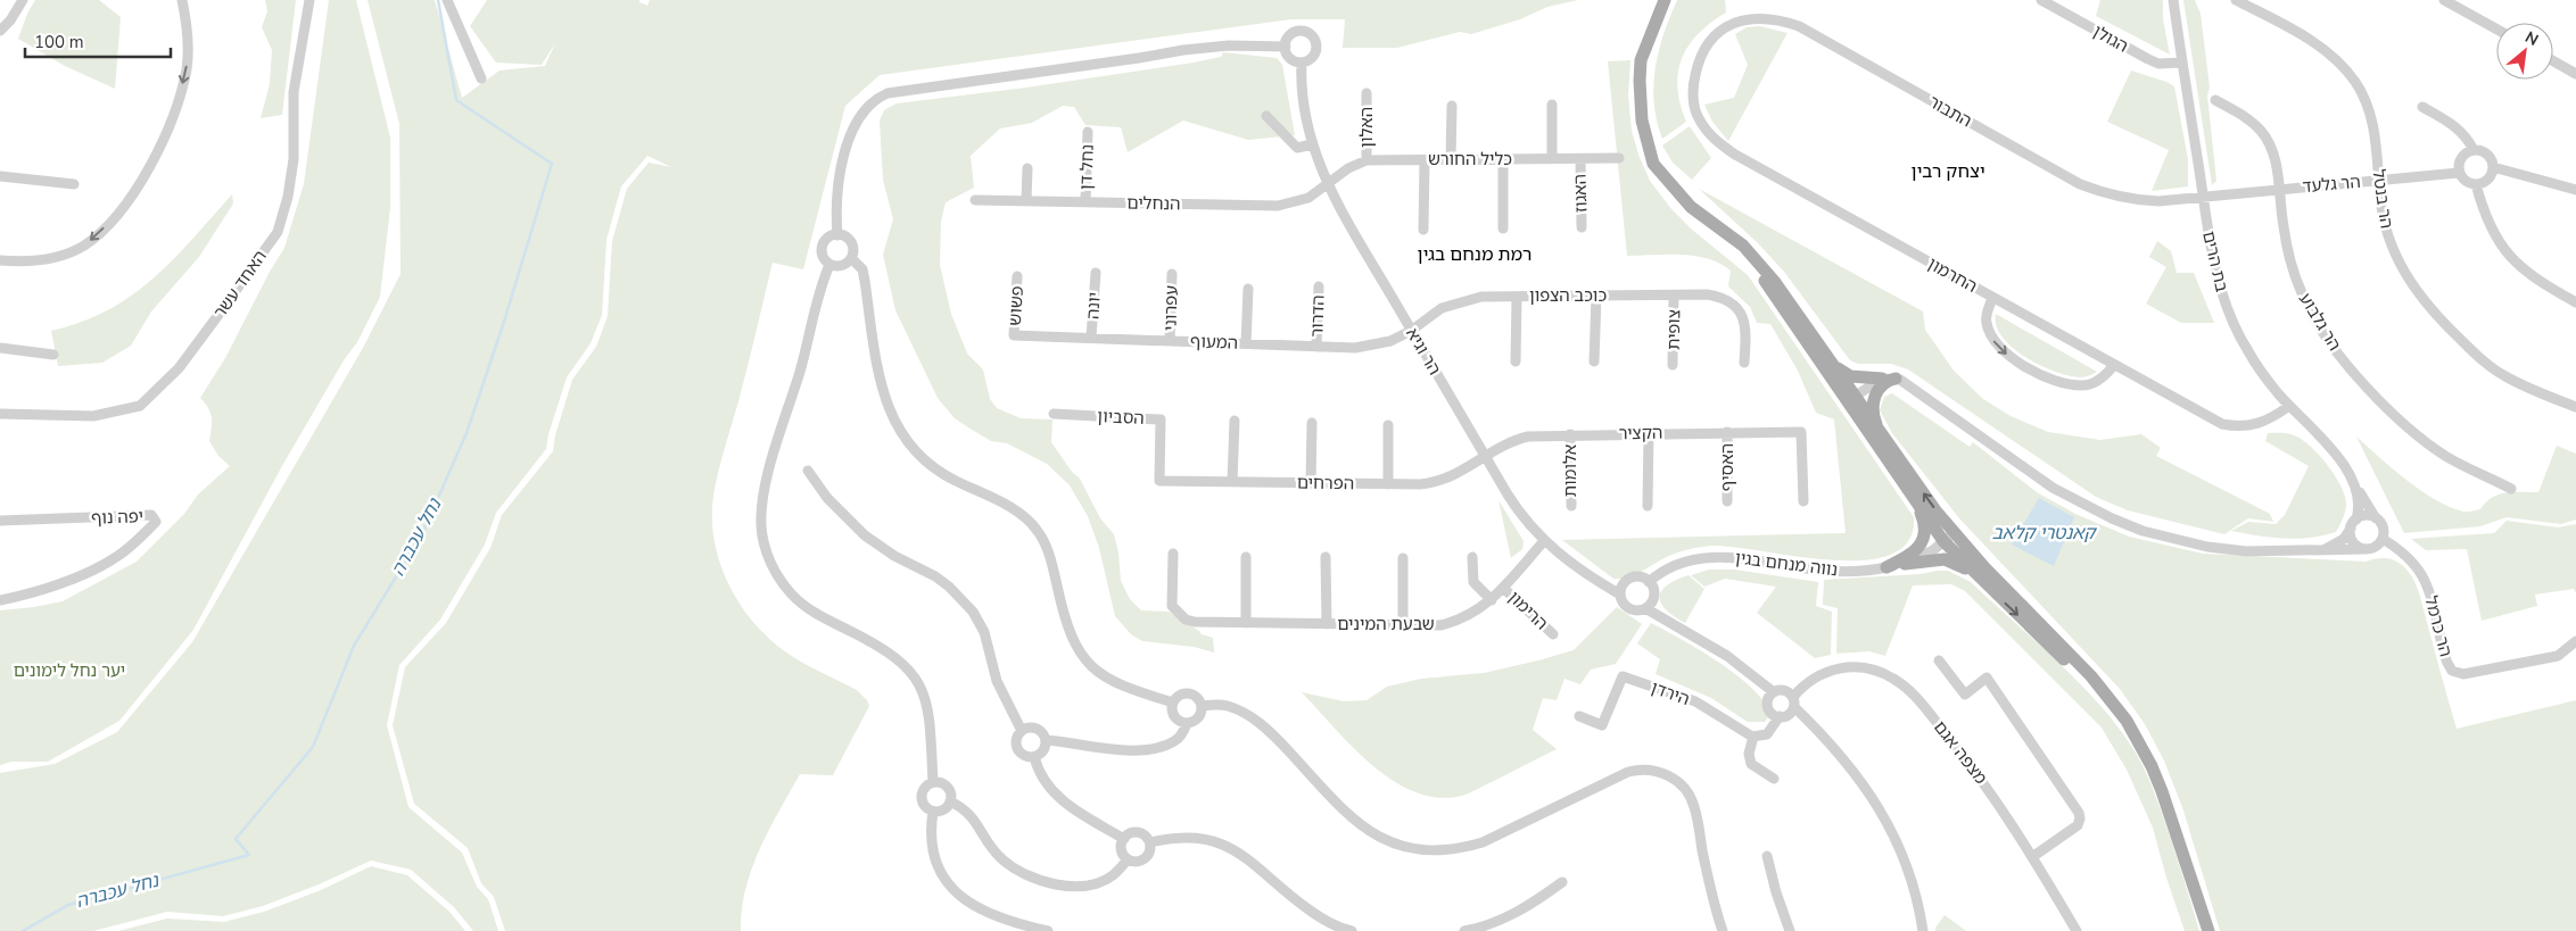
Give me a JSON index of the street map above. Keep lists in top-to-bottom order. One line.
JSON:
{"streets":{"street":["הגולן","התבור","האלון","כליל החורש","נחל דן","הר גלעד","האגוז","הר בנטל","הנחלים","בת הרים","החרמון","האחד עשר","כוכב הצפון","פשוש","יונה","עפרוני","הדרור","הר גלבוע","צופית","המעוף","הר וגיא","הסביון","הקציר","האסיף","אלומות","הפרחים","יפה נוף","נווה מנחם בגין","הרימון","שבעת המינים","הר כרמל","הירדן","מצפה אגם"]},"crossings":[["הגולן","בת הרים"],["התבור","הר גלעד"],["התבור","בת הרים"],["התבור","החרמון"],["האלון","כליל החורש"],["כליל החורש","האגוז"],["כליל החורש","הנחלים"],["כליל החורש","הר וגיא"],["נחל דן","הנחלים"],["הר גלעד","הר בנטל"],["הר גלעד","בת הרים"],["הר גלעד","הר גלבוע"],["הנחלים","הר וגיא"],["בת הרים","החרמון"],["בת הרים","הר כרמל"],["כוכב הצפון","צופית"],["כוכב הצפון","המעוף"],["כוכב הצפון","הר וגיא"],["פשוש","המעוף"],["יונה","המעוף"],["עפרוני","המעוף"],["הדרור","המעוף"],["המעוף","הר וגיא"],["הר וגיא","הקציר"],["הר וגיא","הפרחים"],["הר וגיא","נווה מנחם בגין"],["הר וגיא","שבעת המינים"],["הסביון","הפרחים"],["הקציר","האסיף"],["הקציר","אלומות"],["הקציר","הפרחים"],["הרימון","שבעת המינים"]],"districts":["יצחק רבין","רמת מנחם בגין"],"water":["קאנטרי קלאב","נחל עכברה"],"parks":["יער נחל לימונים"],"scale_bar":"100 m","north":"top right"}
